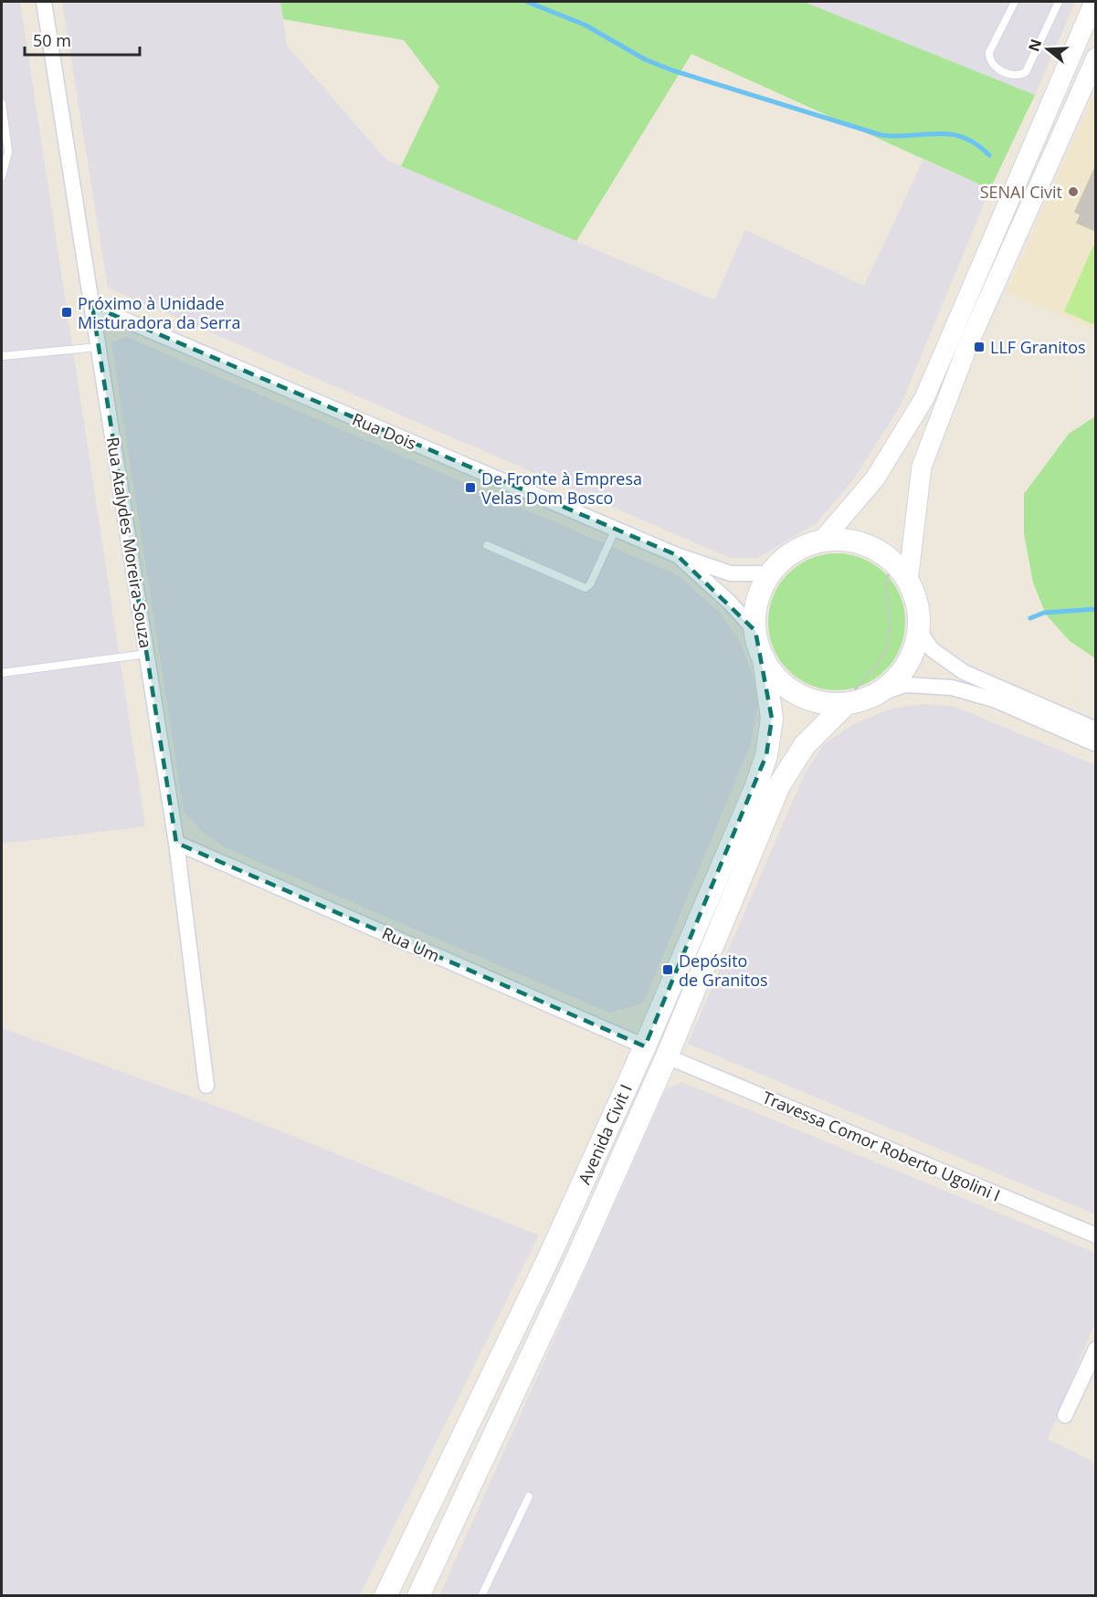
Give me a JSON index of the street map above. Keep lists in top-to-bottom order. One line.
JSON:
{"streets":{"main road":["Avenida Civit I"],"street":["Rua Dois","Rua Atalydes Moreira Souza","Rua Um","Travessa Comor Roberto Ugolini I"]},"crossings":[["Rua Dois","Rua Atalydes Moreira Souza"],["Rua Dois","Avenida Civit I"],["Rua Atalydes Moreira Souza","Rua Um"],["Rua Um","Avenida Civit I"],["Avenida Civit I","Travessa Comor Roberto Ugolini I"]],"places":{"other":["SENAI Civit"],"transit":["Próximo à Unidade Misturadora da Serra","LLF Granitos","De Fronte à Empresa Velas Dom Bosco","Depósito de Granitos"]},"scale_bar":"50 m","north":"left"}
